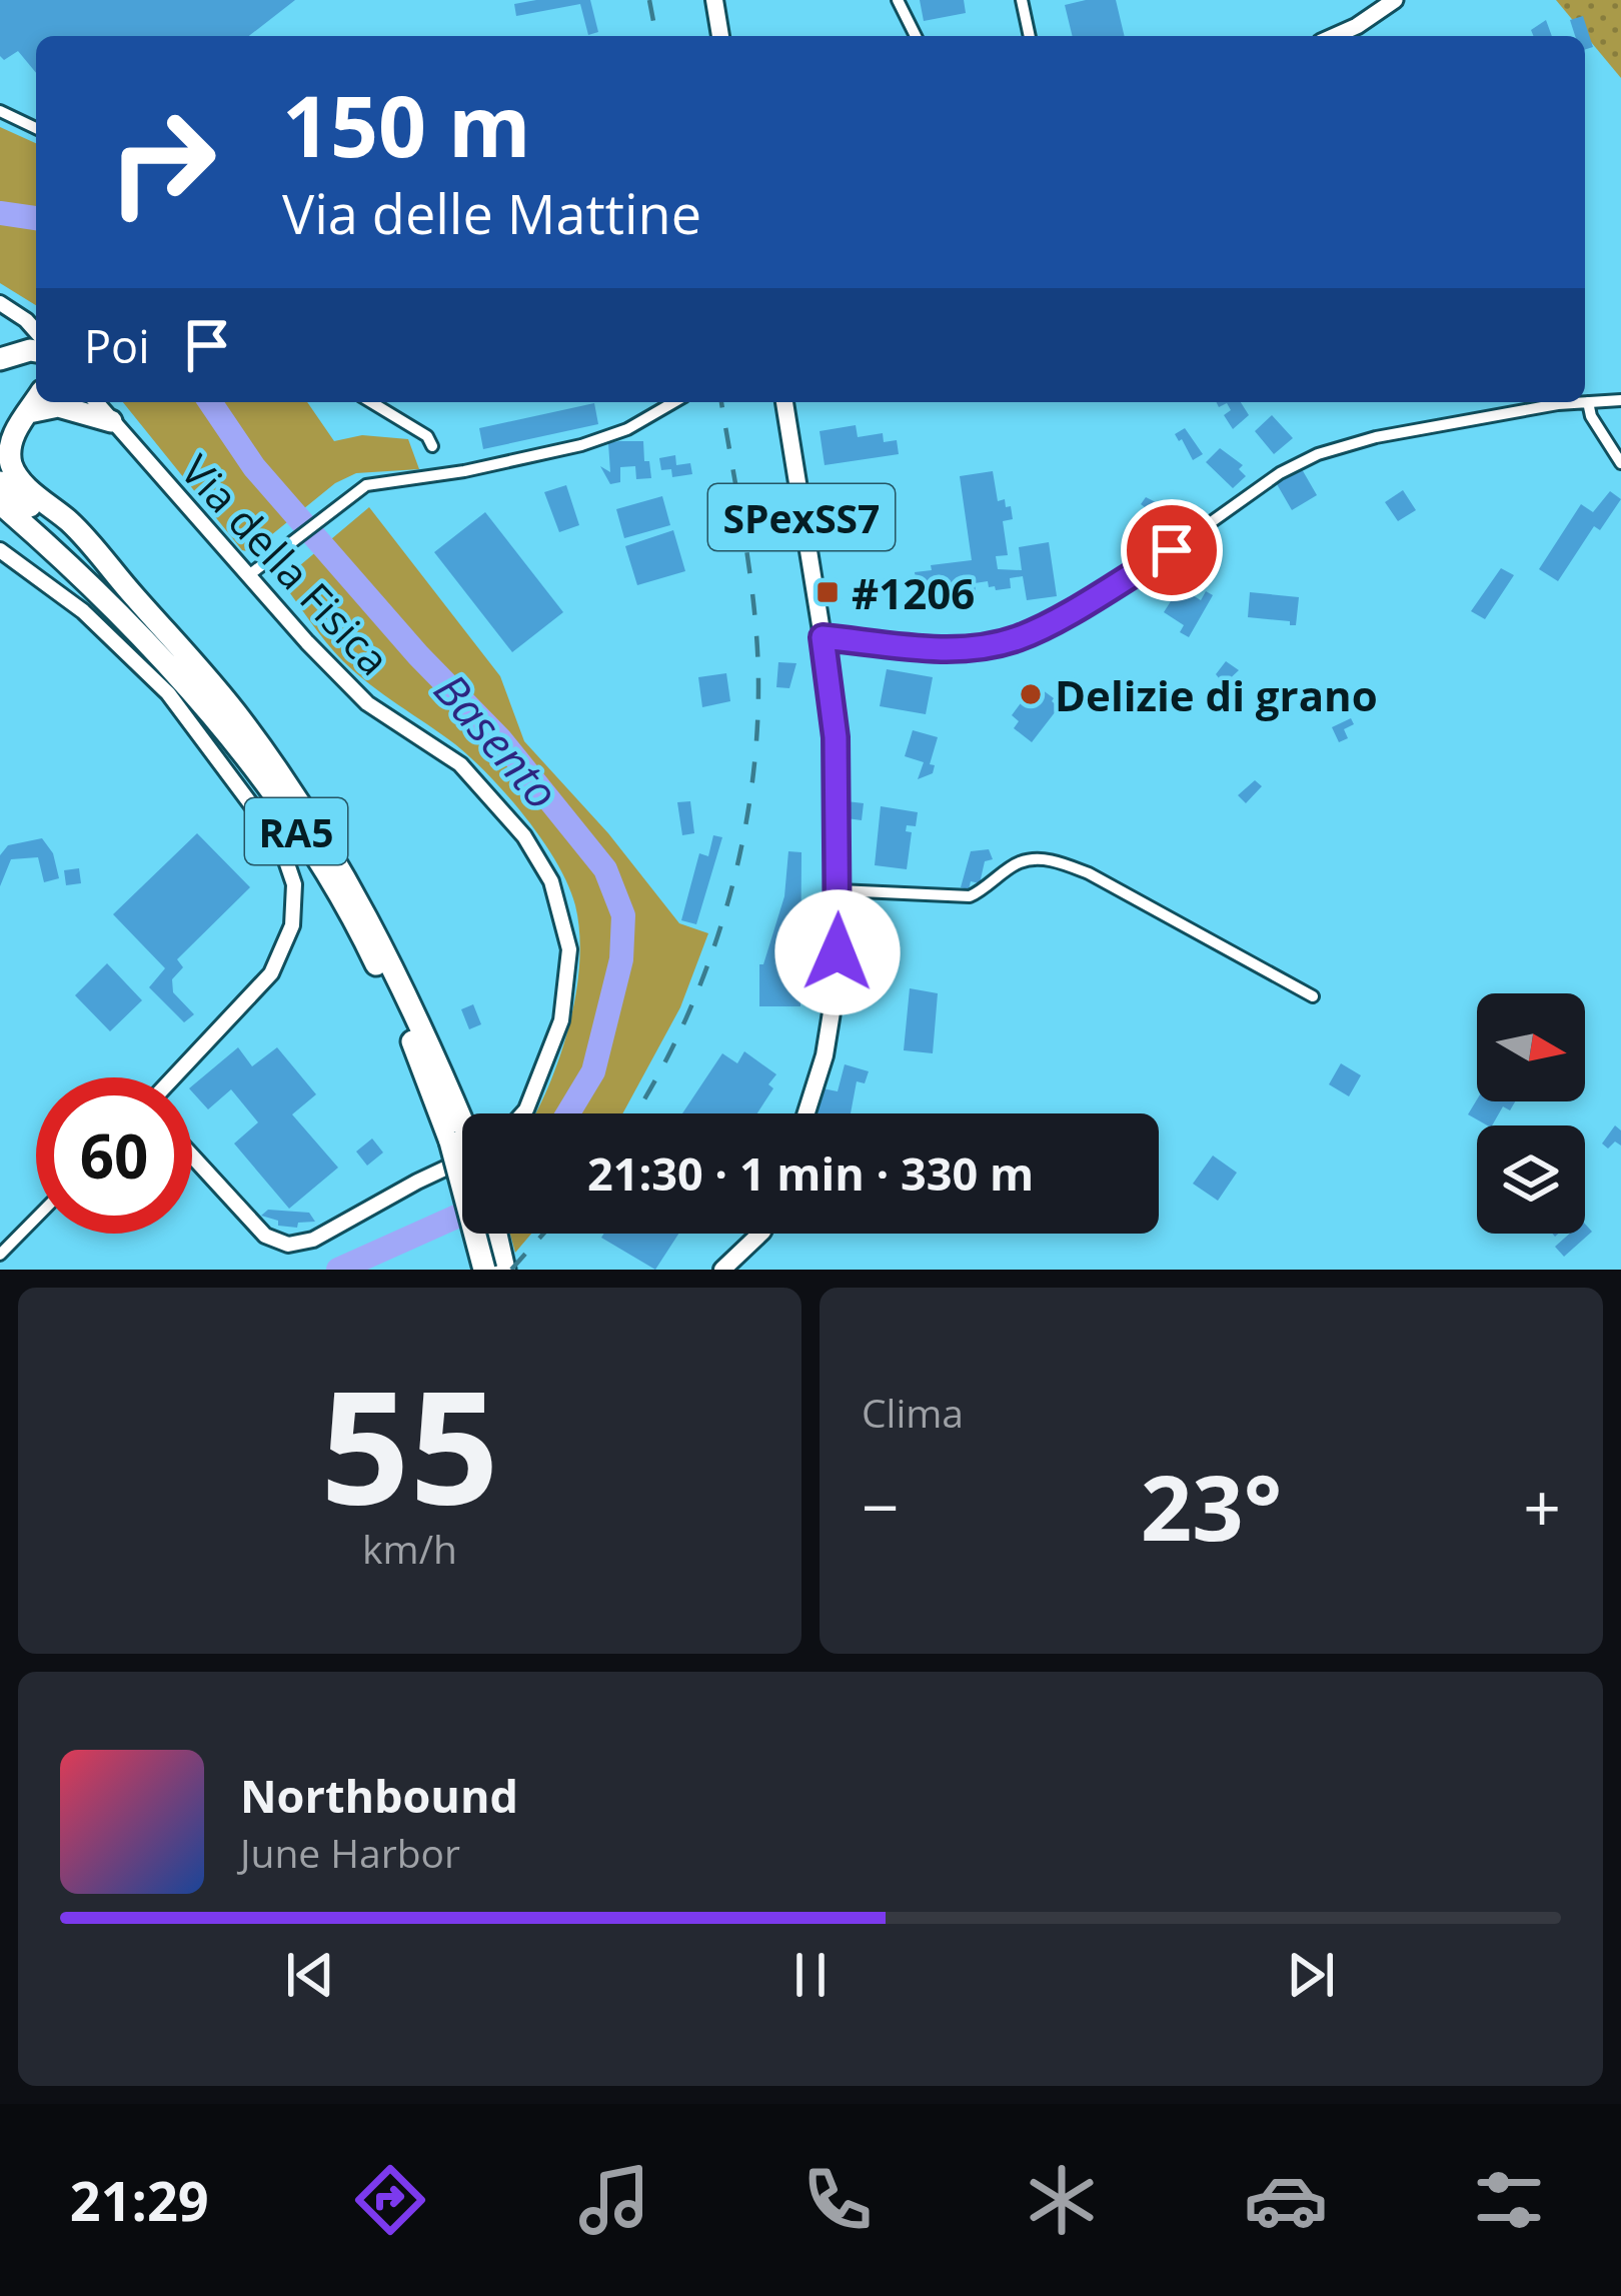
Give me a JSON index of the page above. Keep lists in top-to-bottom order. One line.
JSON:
{"streets":{"highway":["RA5"],"main road":["SPexSS7"],"street":["Via della Fisica"]},"water":["Basento"],"places":{"transit":["#1206"],"other":["Delizie di grano"]},"north":"right","page":{"turn":["150 m","Via delle Mattine"],"then":"Poi","limit":"60","trip":"21:30 · 1 min · 330 m","tile":[["55","km/h"],"Clima"],"heat":["−","23°","+"],"song":["Northbound","June Harbor"],"tabs":"21:29"}}
